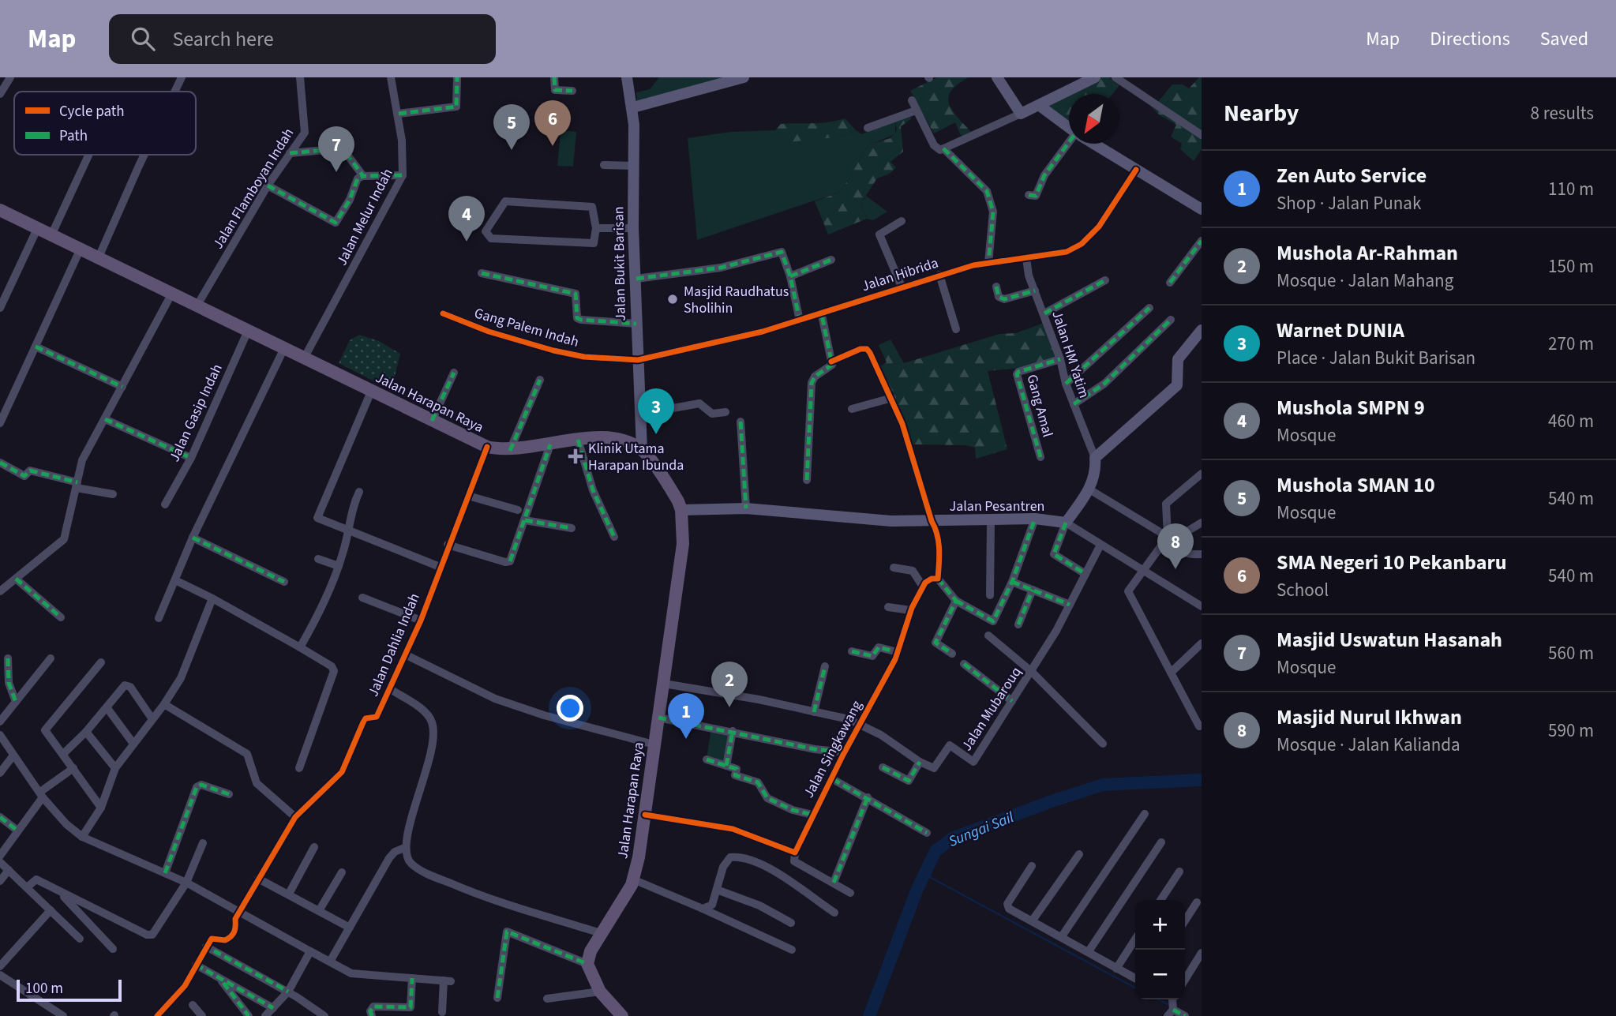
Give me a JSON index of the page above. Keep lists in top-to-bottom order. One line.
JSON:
{"streets":{"main road":["Jalan Harapan Raya"],"street":["Jalan Flamboyan Indah","Jalan Melur Indah","Jalan Bukit Barisan","Jalan Hibrida","Gang Palem Indah","Jalan HM Yatim","Gang Amal","Jalan Gasip Indah","Jalan Pesantren","Jalan Dahlia Indah","Jalan Mubarouq","Jalan Singkawang"]},"crossings":[["Jalan Flamboyan Indah","Jalan Harapan Raya"],["Jalan Melur Indah","Jalan Harapan Raya"],["Jalan Bukit Barisan","Jalan Hibrida"],["Jalan Bukit Barisan","Gang Palem Indah"],["Jalan Bukit Barisan","Jalan Harapan Raya"],["Jalan Hibrida","Gang Palem Indah"],["Jalan Hibrida","Jalan HM Yatim"],["Jalan HM Yatim","Gang Amal"],["Jalan Harapan Raya","Jalan Gasip Indah"],["Jalan Harapan Raya","Jalan Pesantren"],["Jalan Harapan Raya","Jalan Dahlia Indah"]],"water":["Sungai Sail"],"places":{"other":["Masjid Raudhatus Sholihin"],"health":["Klinik Utama Harapan Ibunda"]},"legend":["Cycle path","Path"],"scale_bar":"100 m","north":"bottom left","page":{"header":"Map","search":"Search here","nav":["Map","Directions","Saved"],"heading":["Nearby","8 results"],"pins":["6","5","7","4","3","8","2","1"],"list":[{"mark":"1","name":"Zen Auto Service","note":"Shop · Jalan Punak","value":"110 m"},{"mark":"2","name":"Mushola Ar-Rahman","note":"Mosque · Jalan Mahang","value":"150 m"},{"mark":"3","name":"Warnet DUNIA","note":"Place · Jalan Bukit Barisan","value":"270 m"},{"mark":"4","name":"Mushola SMPN 9","note":"Mosque","value":"460 m"},{"mark":"5","name":"Mushola SMAN 10","note":"Mosque","value":"540 m"},{"mark":"6","name":"SMA Negeri 10 Pekanbaru","note":"School","value":"540 m"},{"mark":"7","name":"Masjid Uswatun Hasanah","note":"Mosque","value":"560 m"},{"mark":"8","name":"Masjid Nurul Ikhwan","note":"Mosque · Jalan Kalianda","value":"590 m"}],"map_buttons":["+","−"],"scale":"100 m"}}
